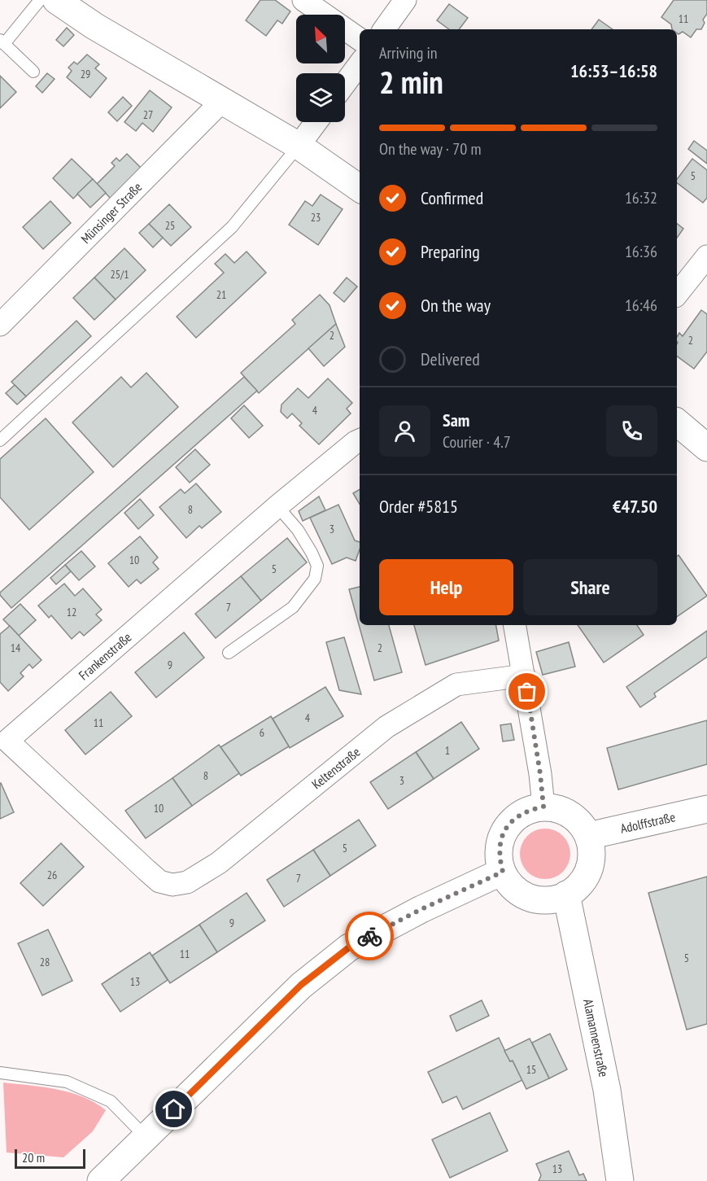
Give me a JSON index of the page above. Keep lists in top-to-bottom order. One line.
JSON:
{"streets":{"street":["Münsinger Straße","Frankenstraße","Keltenstraße","Adolffstraße","Alamannenstraße"]},"crossings":[["Frankenstraße","Keltenstraße"],["Adolffstraße","Alamannenstraße"]],"house_numbers":["11","29","27","5","23","25","25/1","21","2","2","4","8","3","10","5","7","12","14","2","9","4","11","6","1","8","3","10","5","26","7","9","11","5","28","13","15","13"],"scale_bar":"20 m","north":"top left","page":{"heading":["2 min","Arriving in","16:53–16:58"],"panel":["Sam","Courier · 4.7","Order #5815","€47.50"],"bar":"On the way · 70 m","list":[["Confirmed","16:32"],["Preparing","16:36"],["On the way","16:46"],"Delivered"],"buttons":["Help","Share"],"scale":"20 m"}}
